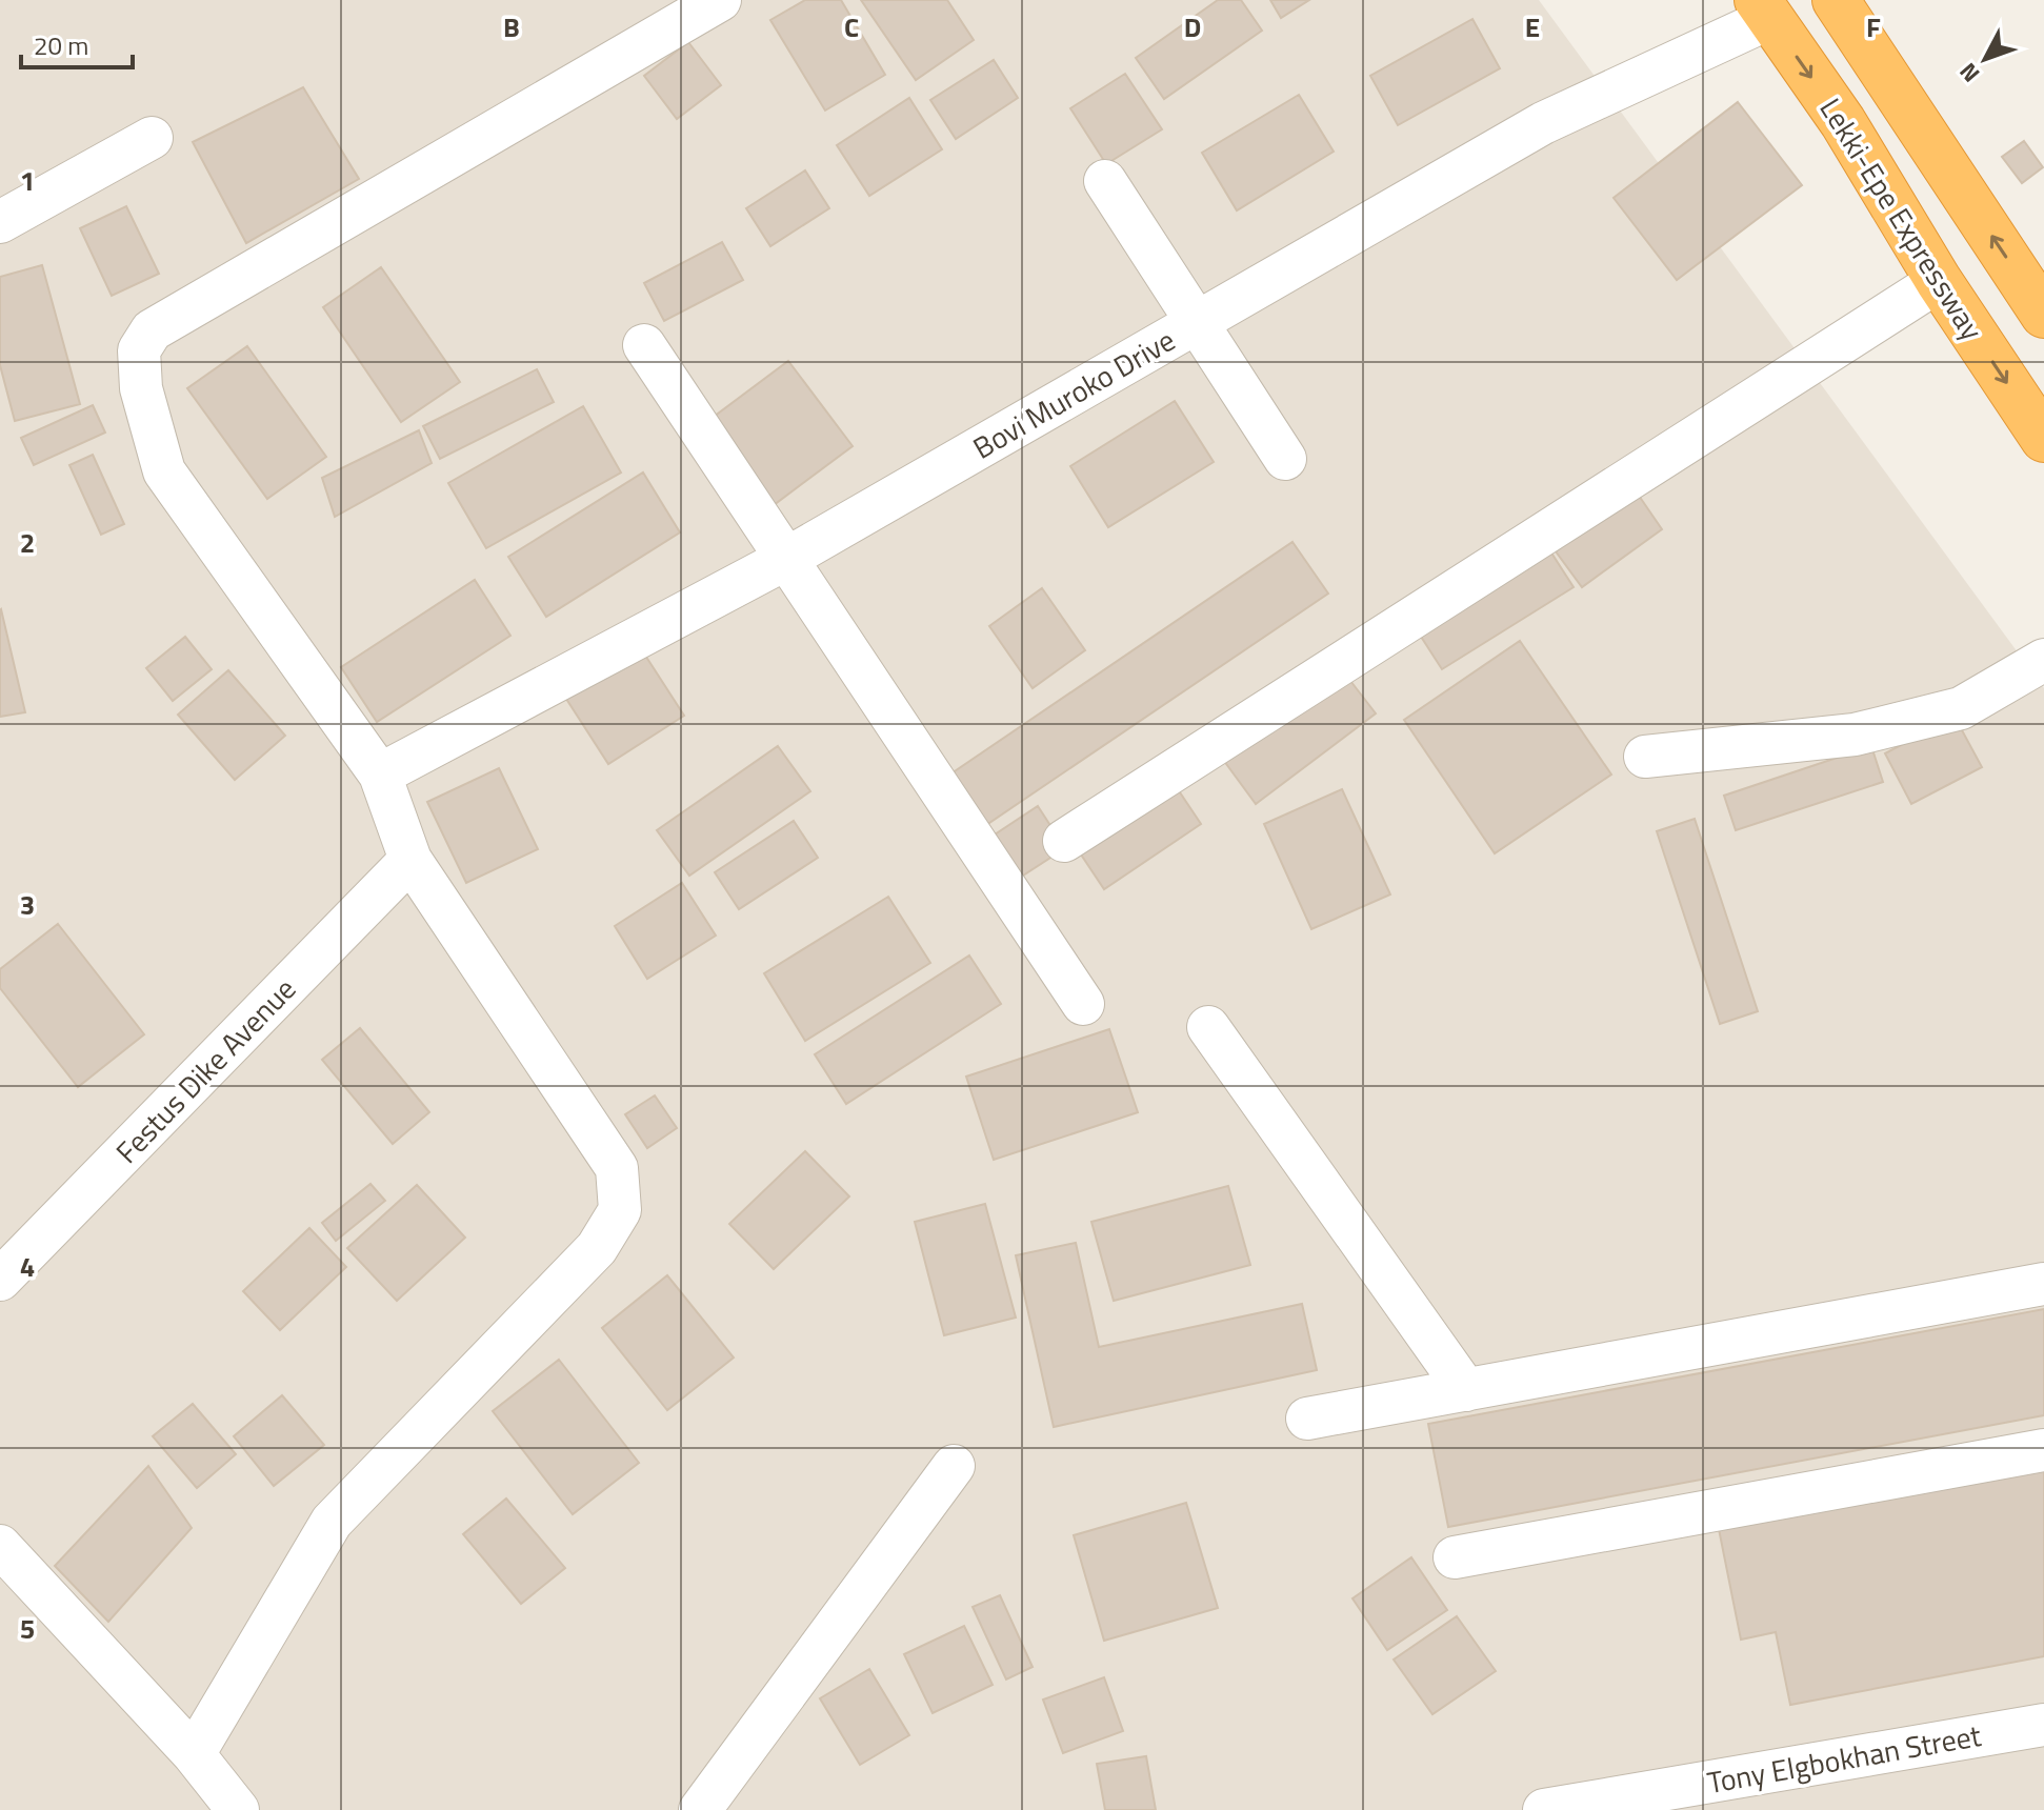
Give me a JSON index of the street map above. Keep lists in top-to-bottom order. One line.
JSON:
{"streets":{"highway":["Lekki-Epe Expressway"],"street":["Bovi Muroko Drive","Festus Dike Avenue","Tony Elgbokhan Street"]},"crossings":[["Lekki-Epe Expressway","Bovi Muroko Drive"]],"scale_bar":"20 m","north":"bottom left","grid":{"columns":["B","C","D","E","F"],"rows":["1","2","3","4","5"]}}
